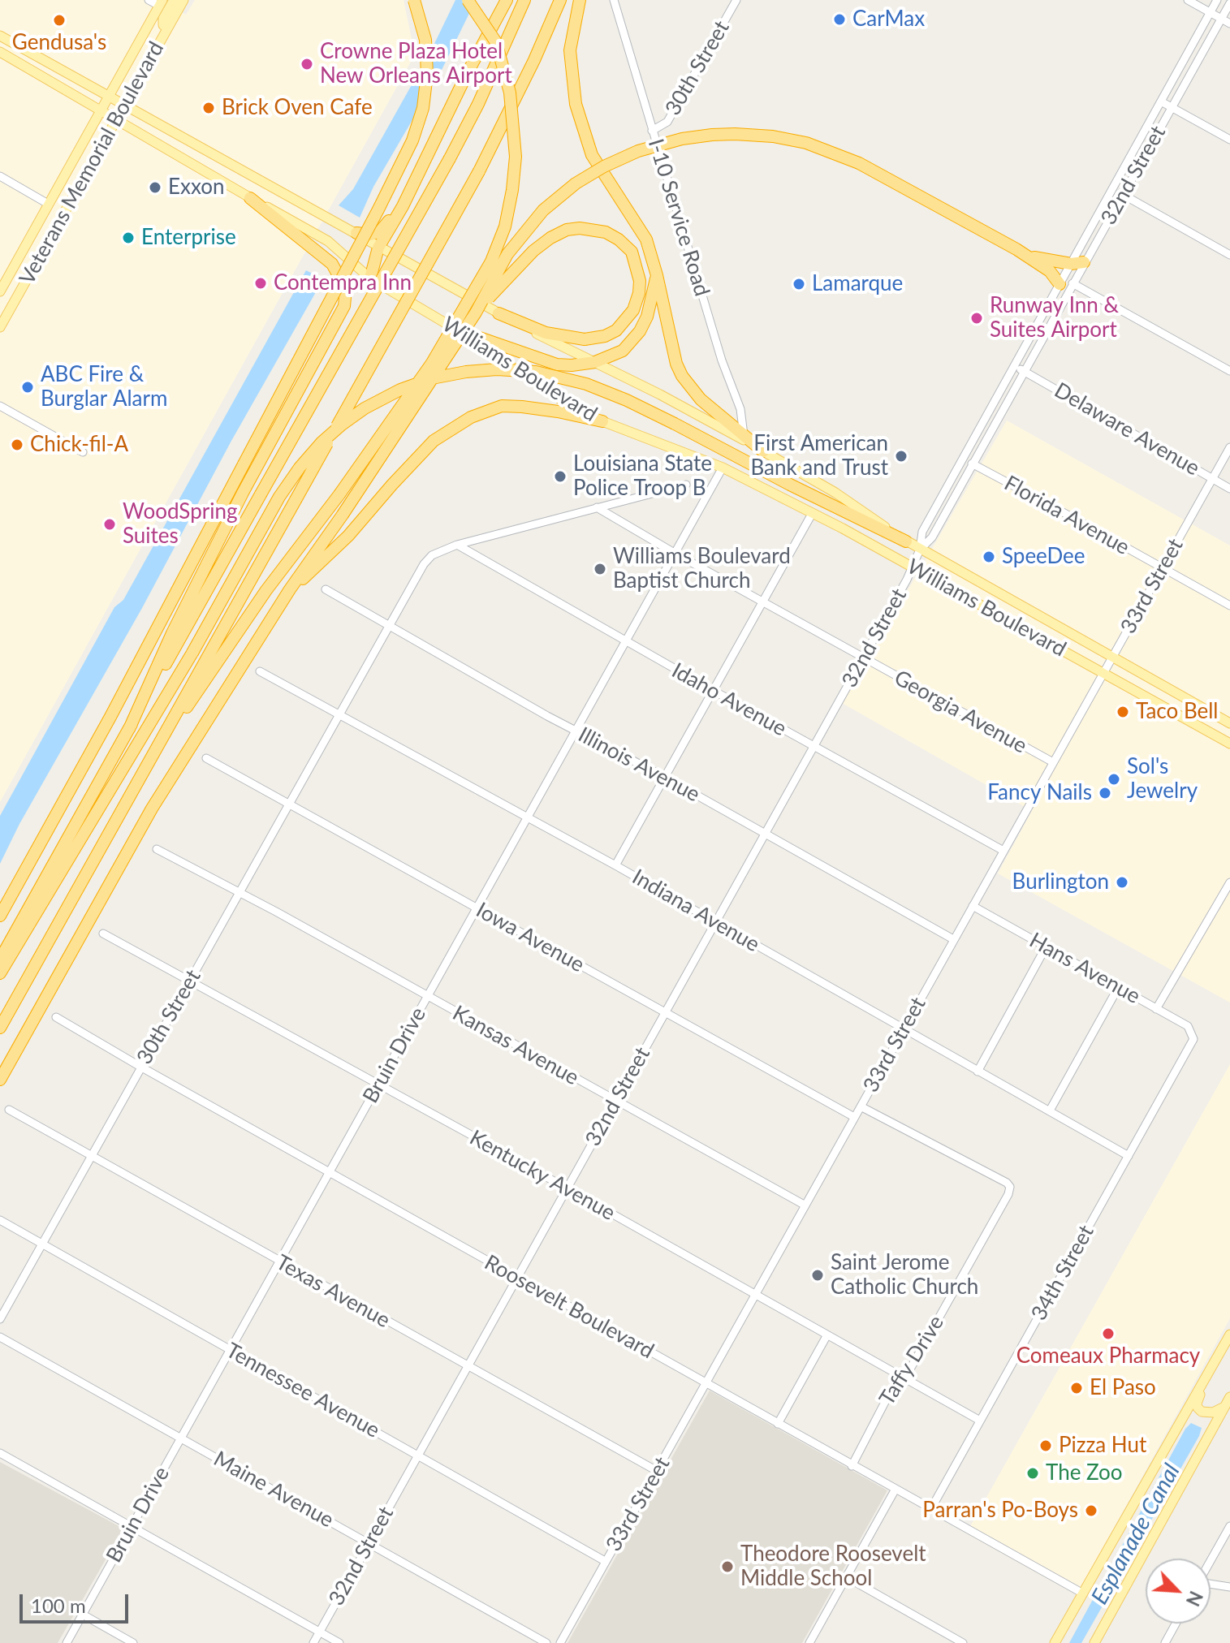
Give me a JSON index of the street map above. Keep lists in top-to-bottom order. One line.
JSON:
{"streets":{"main road":["Veterans Memorial Boulevard","Williams Boulevard"],"street":["30th Street","32nd Street","I-10 Service Road","Delaware Avenue","Florida Avenue","33rd Street","Idaho Avenue","Georgia Avenue","Illinois Avenue","Indiana Avenue","Iowa Avenue","Hans Avenue","Kansas Avenue","Bruin Drive","Kentucky Avenue","34th Street","Texas Avenue","Roosevelt Boulevard","Taffy Drive","Tennessee Avenue","Maine Avenue"]},"crossings":[["30th Street","I-10 Service Road"],["30th Street","Indiana Avenue"],["30th Street","Iowa Avenue"],["30th Street","Kansas Avenue"],["30th Street","Kentucky Avenue"],["30th Street","Texas Avenue"],["30th Street","Roosevelt Boulevard"],["30th Street","Tennessee Avenue"],["Veterans Memorial Boulevard","Williams Boulevard"],["32nd Street","Williams Boulevard"],["32nd Street","Delaware Avenue"],["32nd Street","Florida Avenue"],["32nd Street","Idaho Avenue"],["32nd Street","Georgia Avenue"],["32nd Street","Illinois Avenue"],["32nd Street","Indiana Avenue"],["32nd Street","Iowa Avenue"],["32nd Street","Kansas Avenue"],["32nd Street","Kentucky Avenue"],["32nd Street","Texas Avenue"],["32nd Street","Roosevelt Boulevard"],["32nd Street","Tennessee Avenue"],["32nd Street","Maine Avenue"],["Williams Boulevard","33rd Street"],["Williams Boulevard","Bruin Drive"],["Delaware Avenue","33rd Street"],["Florida Avenue","33rd Street"],["33rd Street","Idaho Avenue"],["33rd Street","Georgia Avenue"],["33rd Street","Illinois Avenue"],["33rd Street","Indiana Avenue"],["33rd Street","Iowa Avenue"],["33rd Street","Hans Avenue"],["33rd Street","Kansas Avenue"],["33rd Street","Kentucky Avenue"],["33rd Street","Texas Avenue"],["33rd Street","Roosevelt Boulevard"],["33rd Street","Taffy Drive"],["33rd Street","Tennessee Avenue"],["Idaho Avenue","Bruin Drive"],["Georgia Avenue","Bruin Drive"],["Illinois Avenue","Bruin Drive"],["Indiana Avenue","Bruin Drive"],["Indiana Avenue","34th Street"],["Iowa Avenue","Bruin Drive"],["Hans Avenue","34th Street"],["Kansas Avenue","Bruin Drive"],["Bruin Drive","Kentucky Avenue"],["Bruin Drive","Texas Avenue"],["Bruin Drive","Roosevelt Boulevard"],["Bruin Drive","Tennessee Avenue"],["Bruin Drive","Maine Avenue"],["Kentucky Avenue","34th Street"],["Kentucky Avenue","Taffy Drive"],["34th Street","Roosevelt Boulevard"],["Roosevelt Boulevard","Taffy Drive"]],"water":["Esplanade Canal"],"places":["CarMax","Gendusa's","Crowne Plaza Hotel New Orleans Airport","Brick Oven Cafe","Exxon","Enterprise","Contempra Inn","Lamarque","Runway Inn & Suites Airport","ABC Fire & Burglar Alarm","Chick-fil-A","First American Bank and Trust","Louisiana State Police Troop B","WoodSpring Suites","SpeeDee","Williams Boulevard Baptist Church","Taco Bell","Sol's Jewelry","Fancy Nails","Burlington","Saint Jerome Catholic Church","Comeaux Pharmacy","El Paso","Pizza Hut","The Zoo","Parran's Po-Boys","Theodore Roosevelt Middle School"],"scale_bar":"100 m","north":"bottom right"}
